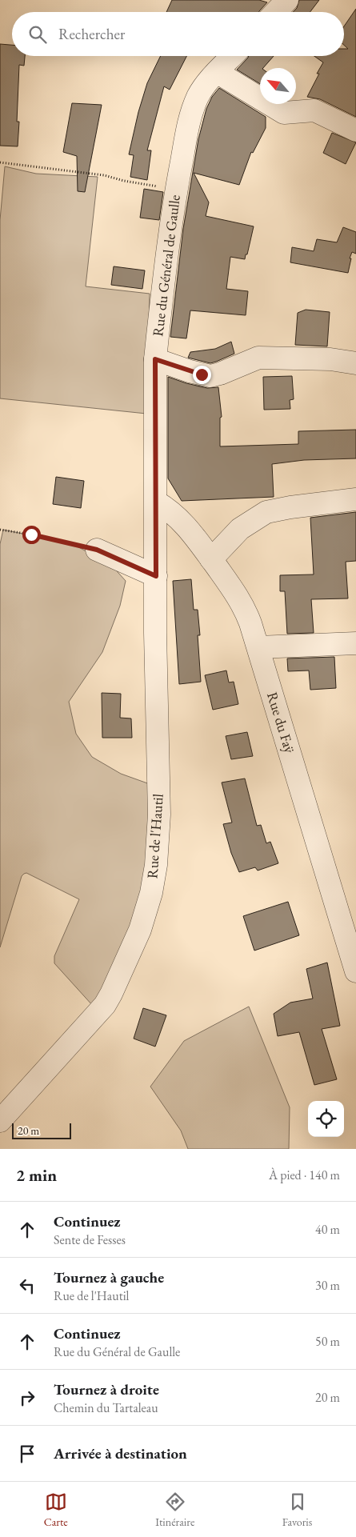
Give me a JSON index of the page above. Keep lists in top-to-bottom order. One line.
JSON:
{"streets":{"street":["Rue du Général de Gaulle","Rue du Faÿ","Rue de l'Hautil"]},"crossings":[["Rue du Général de Gaulle","Rue du Faÿ"],["Rue du Général de Gaulle","Rue de l'Hautil"],["Rue du Faÿ","Rue de l'Hautil"]],"scale_bar":"20 m","north":"top left","page":{"search":"Rechercher","scale":"20 m","heading":["2 min","À pied · 140 m"],"list":[["Continuez","Sente de Fesses","40 m"],["Tournez à gauche","Rue de l'Hautil","30 m"],["Continuez","Rue du Général de Gaulle","50 m"],["Tournez à droite","Chemin du Tartaleau","20 m"],"Arrivée à destination"],"nav":["Carte","Itinéraire","Favoris"]}}
